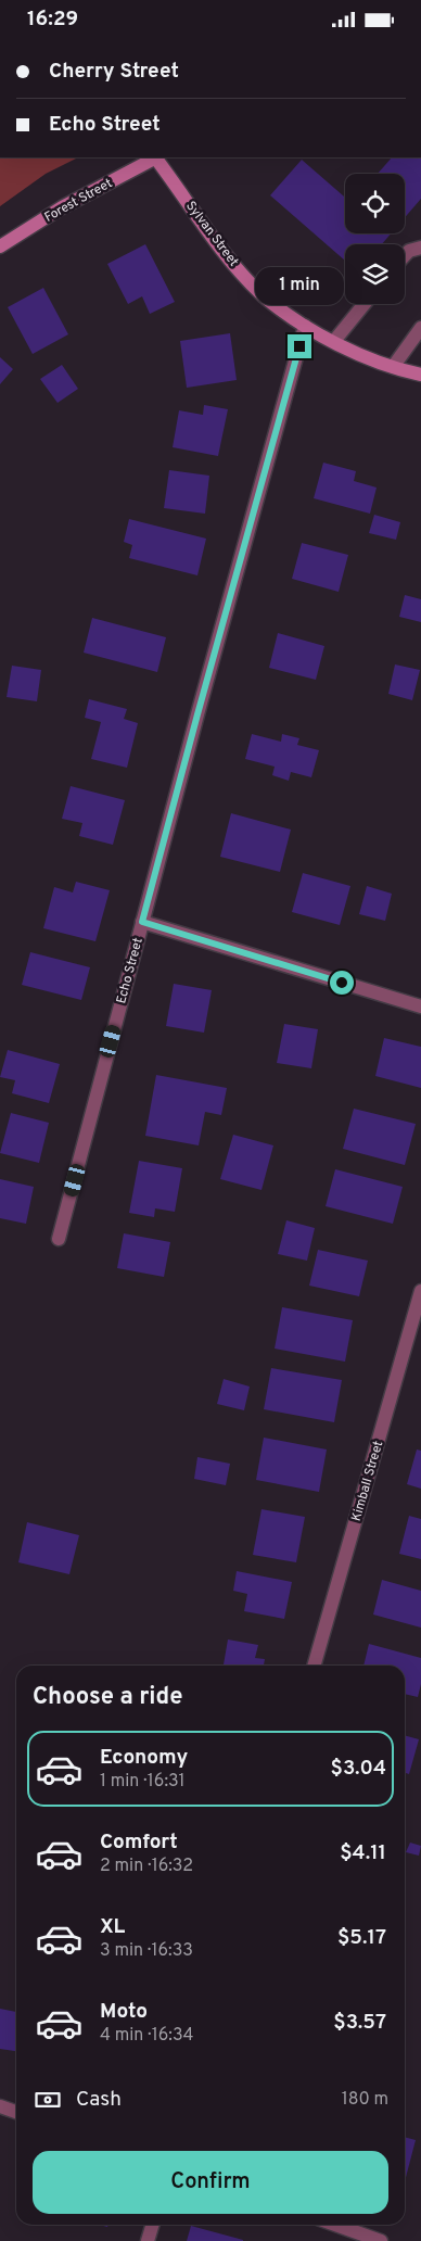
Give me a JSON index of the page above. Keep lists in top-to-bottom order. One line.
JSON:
{"streets":{"street":["Forest Street","Sylvan Street","Echo Street","Kimball Street"]},"crossings":[["Forest Street","Sylvan Street"],["Sylvan Street","Echo Street"]],"page":{"status":"16:29","banner":["Cherry Street","Echo Street"],"bubble":"1 min","heading":"Choose a ride","list":[{"name":"Economy","note":"1 min · 16:31","value":"$3.04"},{"name":"Comfort","note":"2 min · 16:32","value":"$4.11"},{"name":"XL","note":"3 min · 16:33","value":"$5.17"},{"name":"Moto","note":"4 min · 16:34","value":"$3.57"}],"pay":["Cash","180 m"],"buttons":"Confirm"}}
